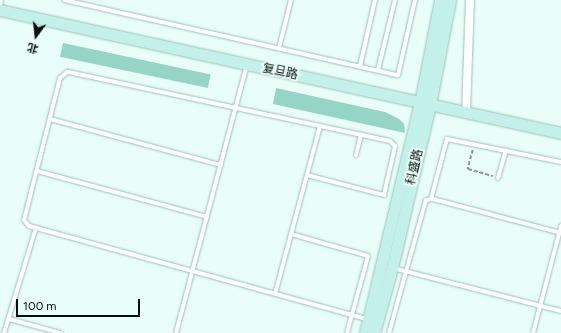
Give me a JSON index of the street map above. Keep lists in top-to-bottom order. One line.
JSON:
{"streets":{"street":["复旦路","科盛路"]},"crossings":[["复旦路","科盛路"]],"scale_bar":"100 m","north":"bottom"}
